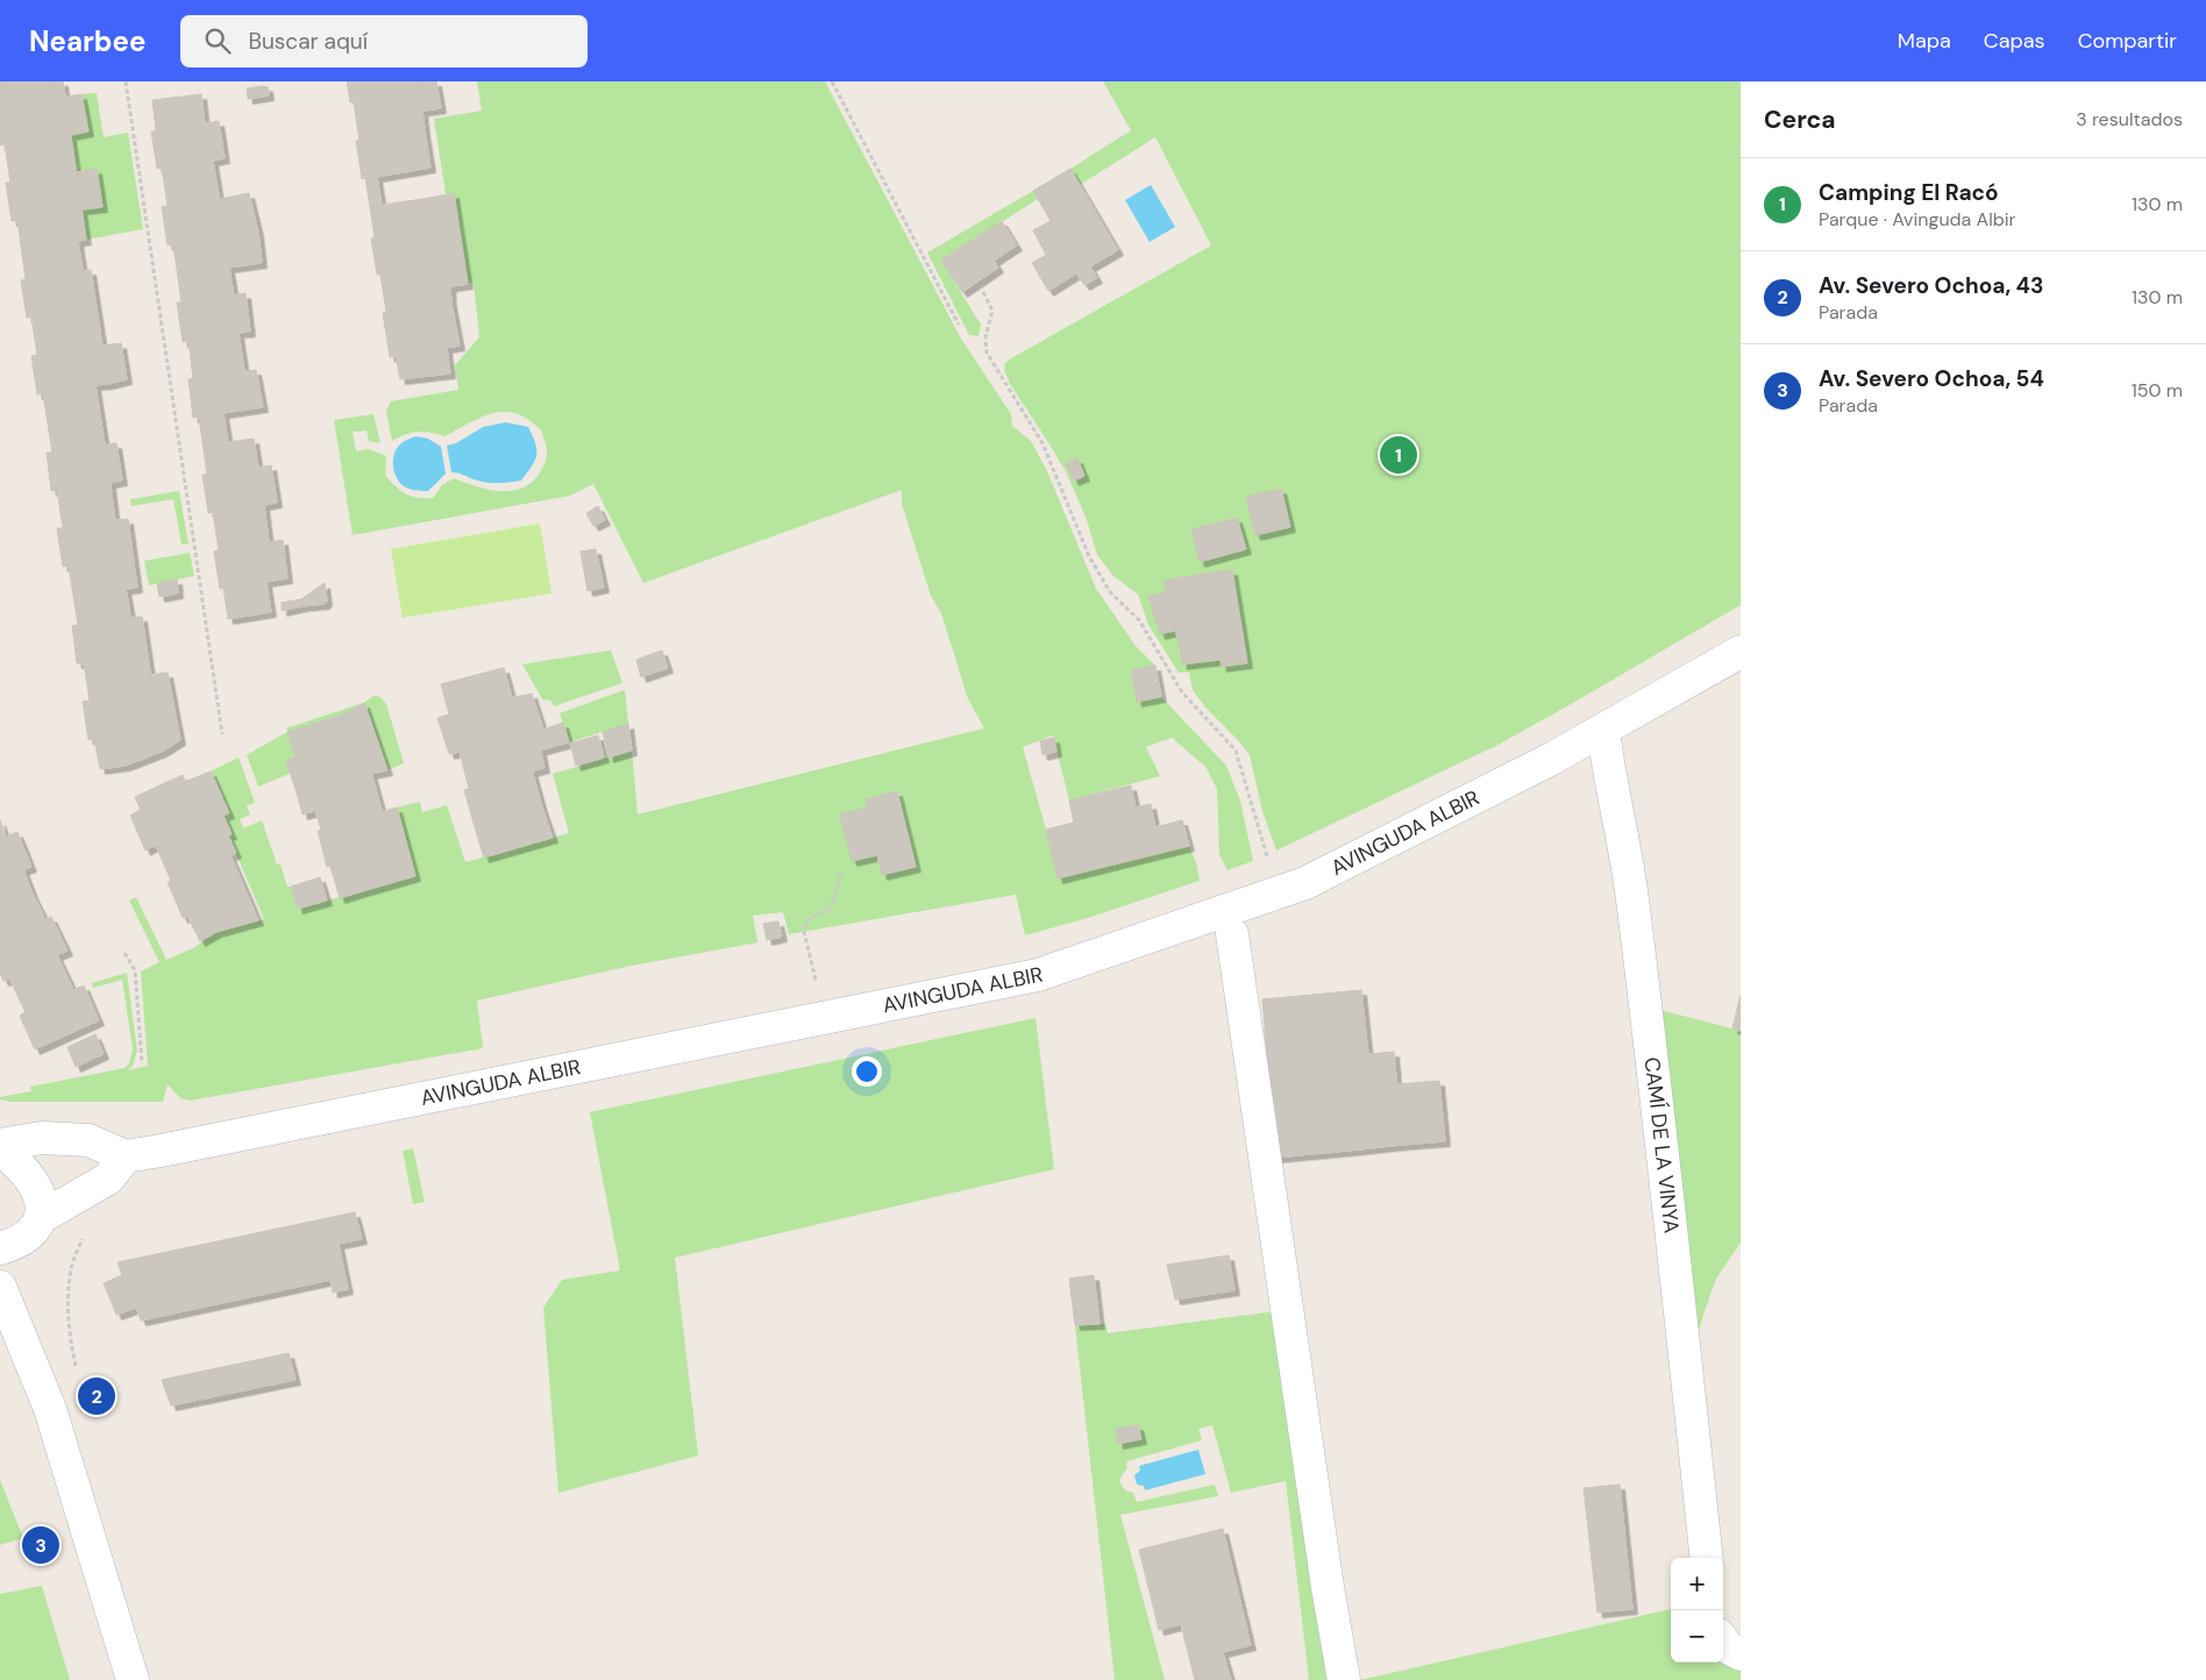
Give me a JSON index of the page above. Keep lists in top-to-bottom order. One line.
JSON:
{"streets":{"street":["AVINGUDA ALBIR","CAMÍ DE LA VINYA"]},"crossings":[["AVINGUDA ALBIR","CAMÍ DE LA VINYA"]],"page":{"header":"Nearbee","search":"Buscar aquí","nav":["Mapa","Capas","Compartir"],"heading":["Cerca","3 resultados"],"list":[{"mark":"1","name":"Camping El Racó","note":"Parque · Avinguda Albir","value":"130 m"},{"mark":"2","name":"Av. Severo Ochoa, 43","note":"Parada","value":"130 m"},{"mark":"3","name":"Av. Severo Ochoa, 54","note":"Parada","value":"150 m"}],"pins":["1","2","3"],"map_buttons":["+","−"]}}
